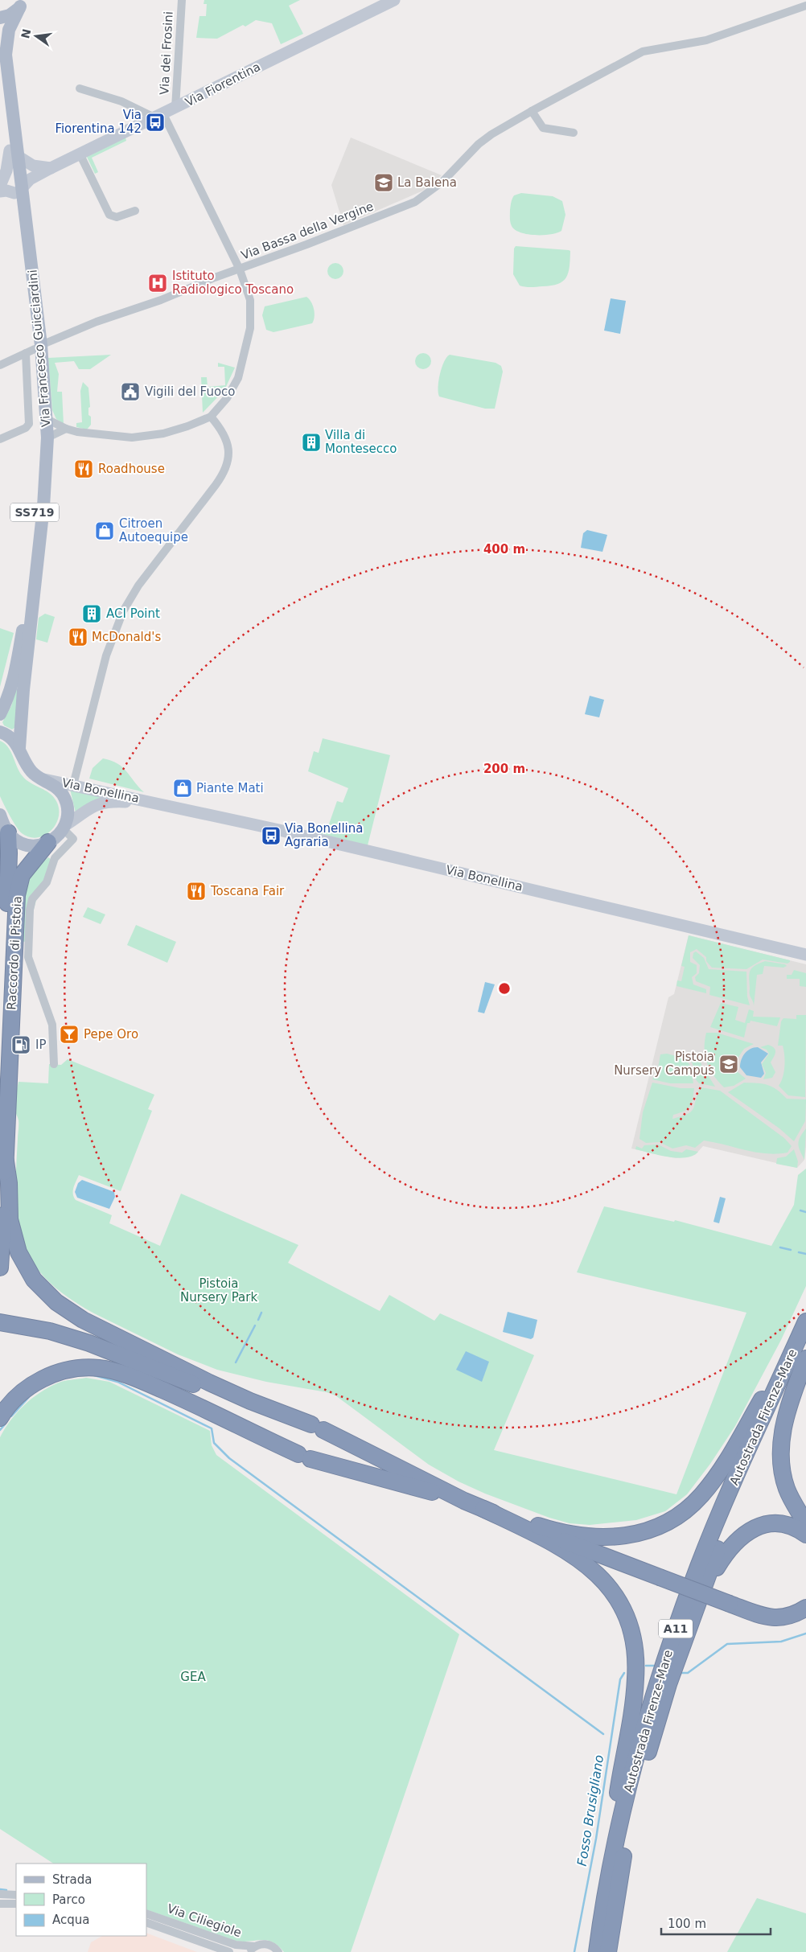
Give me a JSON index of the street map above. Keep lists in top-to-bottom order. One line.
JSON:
{"streets":{"highway":["Raccordo di Pistoia","Autostrada Firenze-Mare","A11"],"main road":["Via Fiorentina","Via Francesco Guicciardini","SS719","Via Bonellina"],"street":["Via dei Frosini","Via Bassa della Vergine","Via Ciliegiole"]},"crossings":[["Via dei Frosini","Via Fiorentina"],["Via Fiorentina","Via Francesco Guicciardini"],["Via Fiorentina","SS719"],["Via Bassa della Vergine","Via Francesco Guicciardini"],["Via Francesco Guicciardini","SS719"]],"water":["Fosso Brusigliano"],"parks":["Pistoia Nursery Park","GEA"],"places":{"bus stop":["Via Fiorentina 142","Via Bonellina Agraria"],"school or university":["La Balena","Pistoia Nursery Campus"],"hospital":["Istituto Radiologico Toscano"],"public building":["Vigili del Fuoco"],"building":["Villa di Montesecco","ACI Point"],"restaurant":["Roadhouse","McDonald's","Toscana Fair"],"shop":["Citroen Autoequipe","Piante Mati"],"bar":["Pepe Oro"],"fuel station":["IP"]},"legend":["Strada","Parco","Acqua"],"scale_bar":"100 m","north":"left","rings":["400 m","200 m"]}
